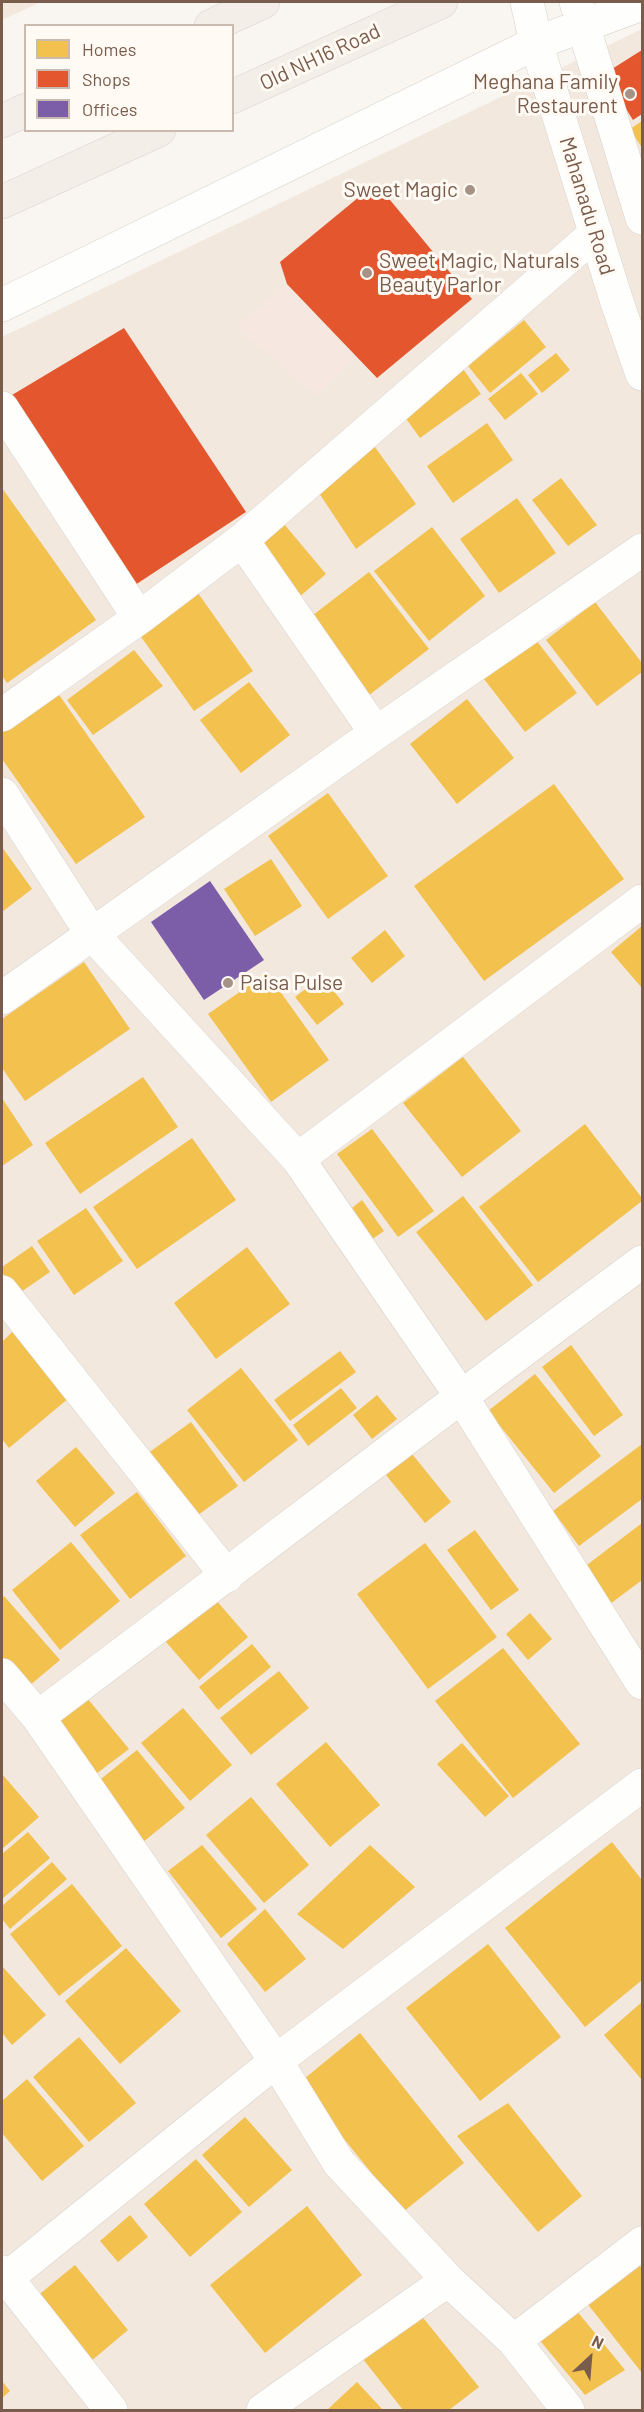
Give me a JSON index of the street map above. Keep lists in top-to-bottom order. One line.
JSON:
{"streets":{"main road":["Old NH16 Road"],"street":["Mahanadu Road"]},"places":["Meghana Family Restaurent","Sweet Magic","Sweet Magic, Naturals Beauty Parlor","Paisa Pulse"],"legend":["Homes","Shops","Offices"],"north":"top right"}
